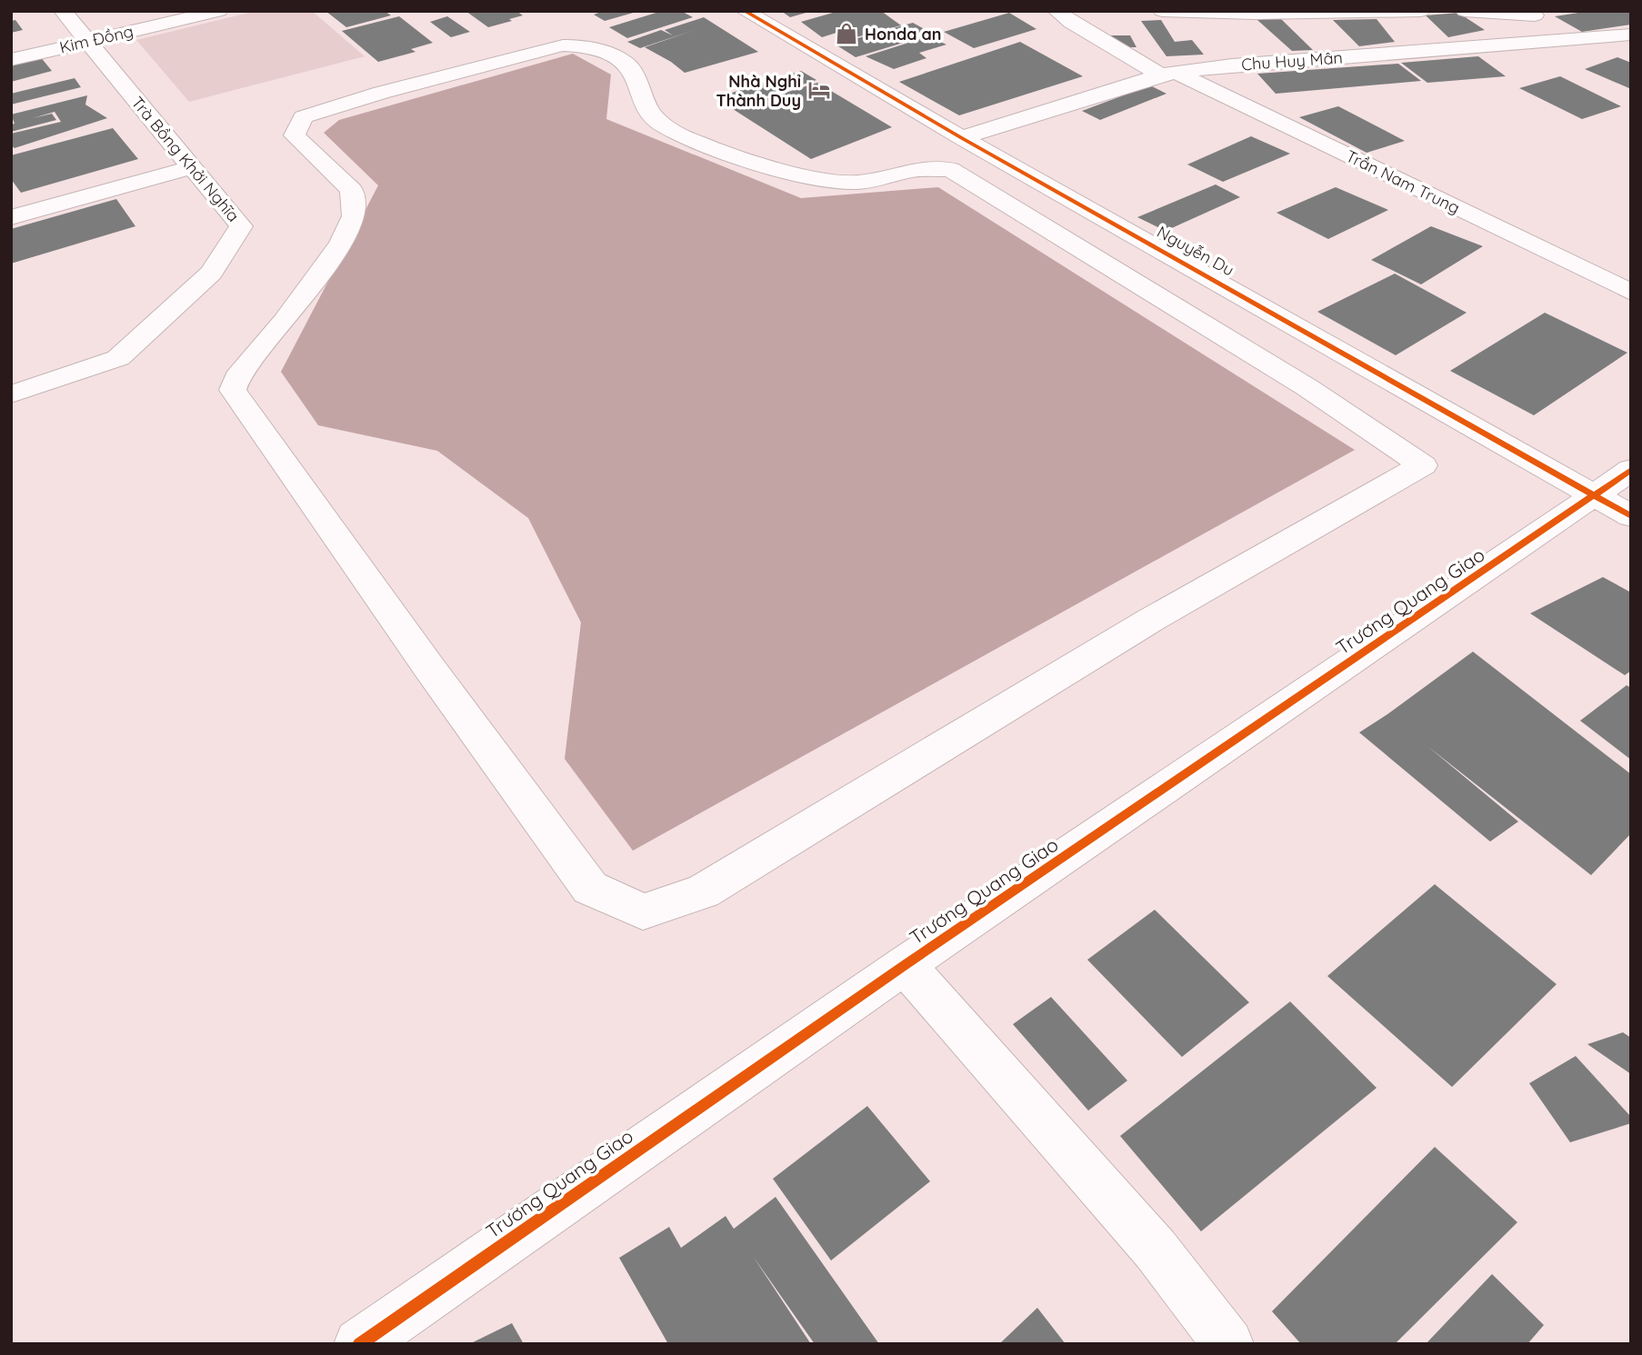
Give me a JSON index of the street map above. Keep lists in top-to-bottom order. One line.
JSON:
{"streets":{"street":["Kim Đồng","Chu Huy Mân","Trà Bồng Khởi Nghĩa","Trần Nam Trung","Nguyễn Du","Trương Quang Giao"]},"crossings":[["Kim Đồng","Trà Bồng Khởi Nghĩa"],["Chu Huy Mân","Trần Nam Trung"],["Chu Huy Mân","Nguyễn Du"],["Nguyễn Du","Trương Quang Giao"]],"places":{"shop":["Honda an"],"hotel":["Nhà Nghỉ Thành Duy"]}}
